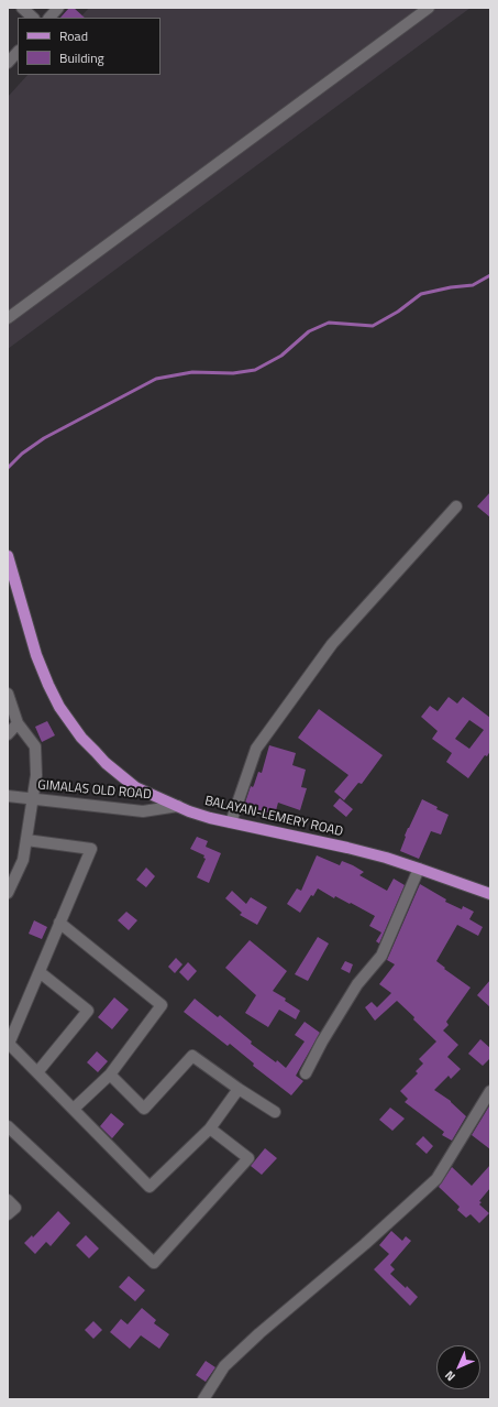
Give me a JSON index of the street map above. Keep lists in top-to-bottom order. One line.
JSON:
{"streets":{"main road":["BALAYAN-LEMERY ROAD"],"street":["GIMALAS OLD ROAD"]},"crossings":[["GIMALAS OLD ROAD","BALAYAN-LEMERY ROAD"]],"legend":["Road","Building"],"north":"bottom left"}
